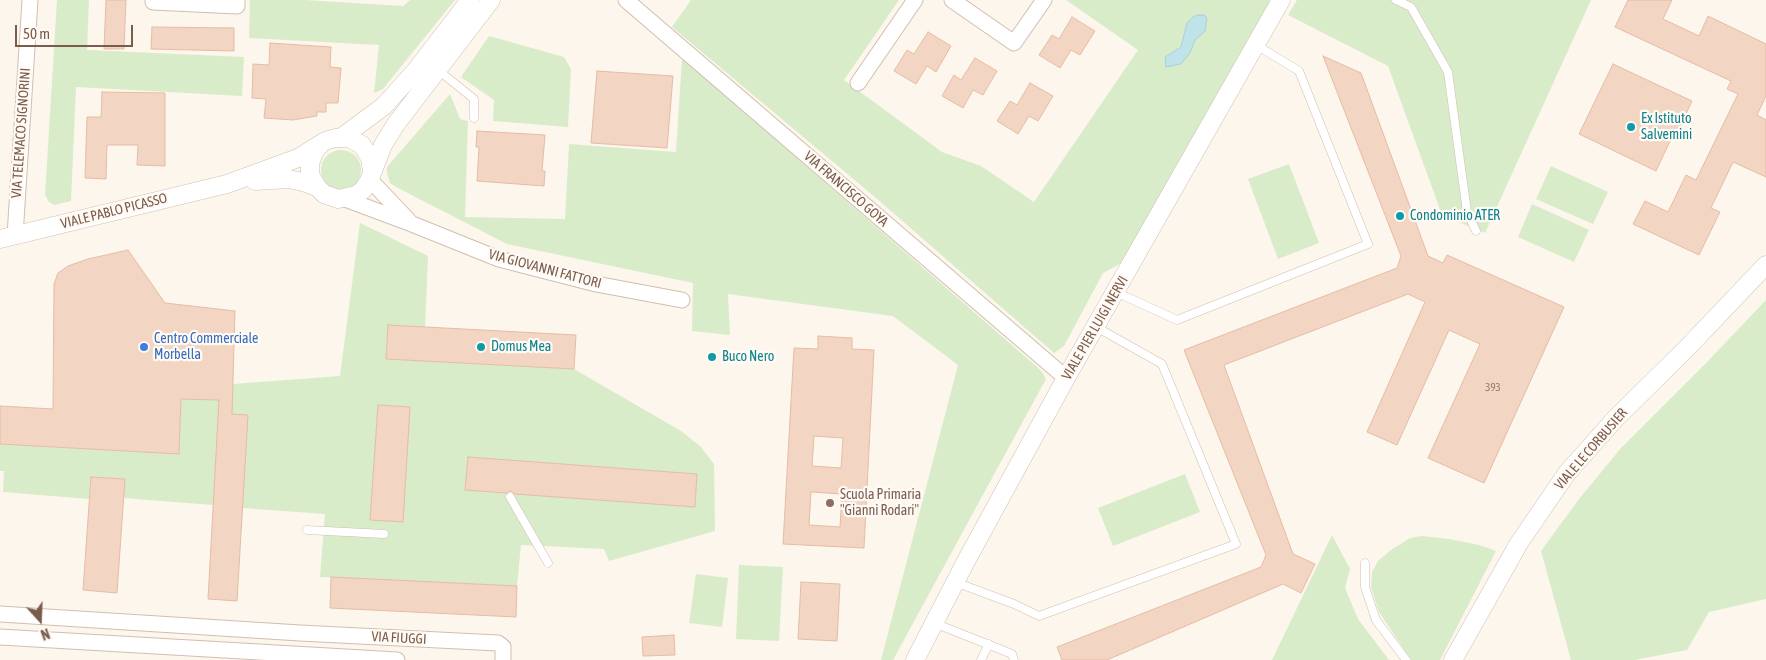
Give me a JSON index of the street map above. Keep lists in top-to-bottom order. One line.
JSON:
{"streets":{"street":["VIA TELEMACO SIGNORINI","VIA FRANCISCO GOYA","VIALE PABLO PICASSO","VIA GIOVANNI FATTORI","VIALE PIER LUIGI NERVI","VIALE LE CORBUSIER","VIA FIUGGI"]},"crossings":[["VIA TELEMACO SIGNORINI","VIALE PABLO PICASSO"],["VIA FRANCISCO GOYA","VIALE PIER LUIGI NERVI"],["VIALE PABLO PICASSO","VIA GIOVANNI FATTORI"]],"places":["Ex Istituto Salvemini","Condominio ATER","Centro Commerciale Morbella","Domus Mea","Buco Nero","Scuola Primaria \"Gianni Rodari\""],"house_numbers":["393"],"scale_bar":"50 m","north":"bottom"}
